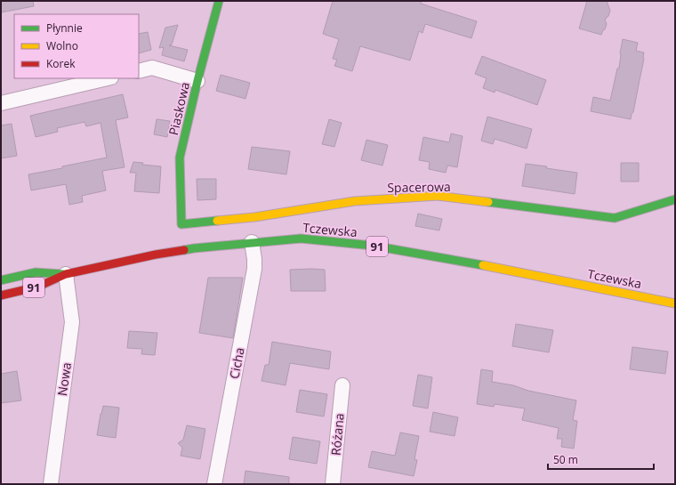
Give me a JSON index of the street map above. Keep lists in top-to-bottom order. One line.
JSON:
{"streets":{"main road":["Piaskowa","Spacerowa","Tczewska","91"],"street":["Cicha","Nowa","Różana"]},"crossings":[["Piaskowa","Spacerowa"],["Tczewska","Cicha"],["Tczewska","Nowa"]],"legend":["Płynnie","Wolno","Korek"],"scale_bar":"50 m"}
